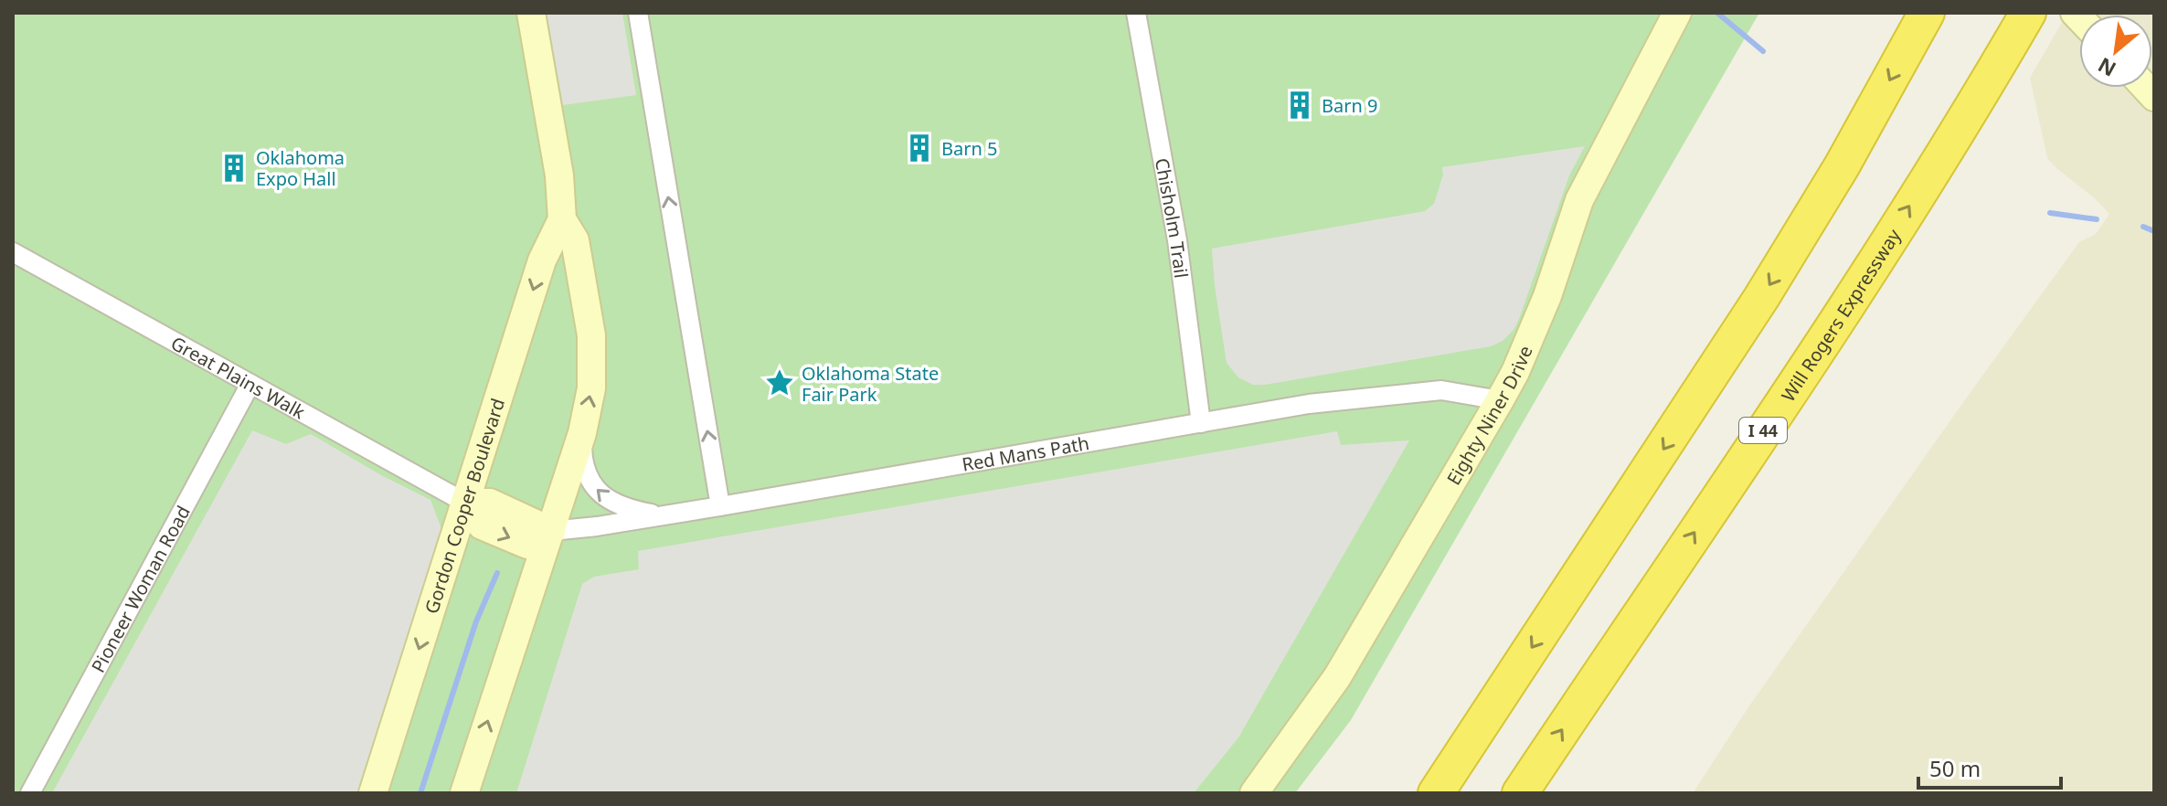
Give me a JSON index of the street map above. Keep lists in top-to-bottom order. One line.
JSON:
{"streets":{"highway":["Will Rogers Expressway","I 44"],"street":["Chisholm Trail","Great Plains Walk","Eighty Niner Drive","Red Mans Path","Gordon Cooper Boulevard","Pioneer Woman Road"]},"crossings":[["Chisholm Trail","Red Mans Path"],["Great Plains Walk","Red Mans Path"],["Great Plains Walk","Gordon Cooper Boulevard"],["Great Plains Walk","Pioneer Woman Road"],["Eighty Niner Drive","Red Mans Path"],["Red Mans Path","Gordon Cooper Boulevard"]],"places":{"building":["Barn 9","Barn 5","Oklahoma Expo Hall"],"place":["Oklahoma State Fair Park"]},"scale_bar":"50 m","north":"bottom left"}
